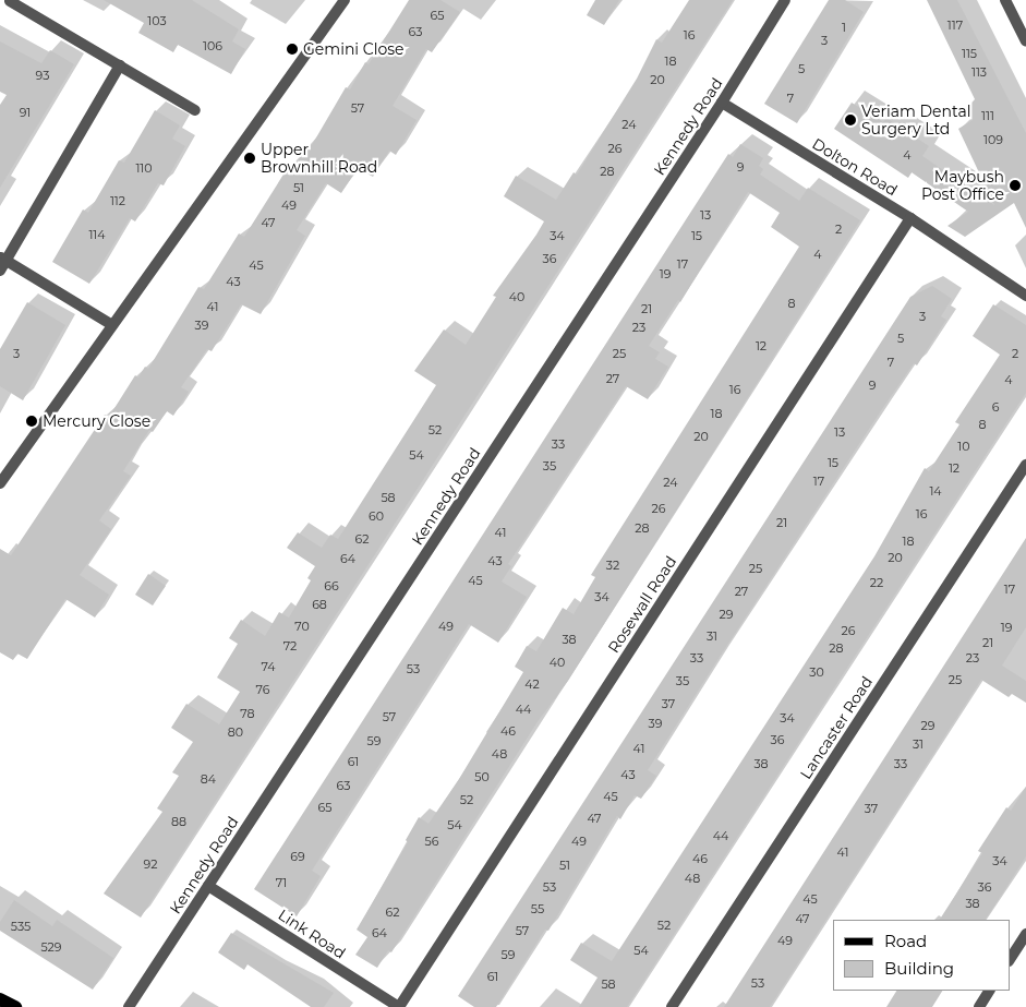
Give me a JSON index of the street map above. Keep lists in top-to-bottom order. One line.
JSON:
{"streets":{"street":["Kennedy Road","Dolton Road","Rosewall Road","Lancaster Road","Link Road"]},"crossings":[["Kennedy Road","Dolton Road"],["Kennedy Road","Link Road"],["Dolton Road","Rosewall Road"],["Rosewall Road","Link Road"]],"places":["Gemini Close","Veriam Dental Surgery Ltd","Upper Brownhill Road","Maybush Post Office","Mercury Close"],"house_numbers":["65","103","117","1","63","16","3","106","115","18","5","113","93","20","7","57","91","111","24","109","26","4","9","110","28","51","112","49","13","47","2","114","34","15","4","36","17","45","19","43","40","8","41","21","3","39","23","5","12","3","25","2","7","27","4","9","16","6","18","8","52","13","20","33","10","54","15","35","12","17","24","14","58","26","16","60","21","28","41","62","18","20","64","43","32","25","45","22","66","17","27","34","68","29","70","49","19","26","31","38","21","72","28","33","23","40","74","53","30","25","35","42","76","37","44","78","57","34","39","29","46","80","36","59","31","41","48","61","38","33","43","50","84","63","45","52","65","37","47","88","54","44","56","49","41","69","46","34","92","51","48","71","53","36","45","38","55","62","47","52","535","57","64","49","529","54","59","61","53","58"],"legend":["Road","Building"]}
